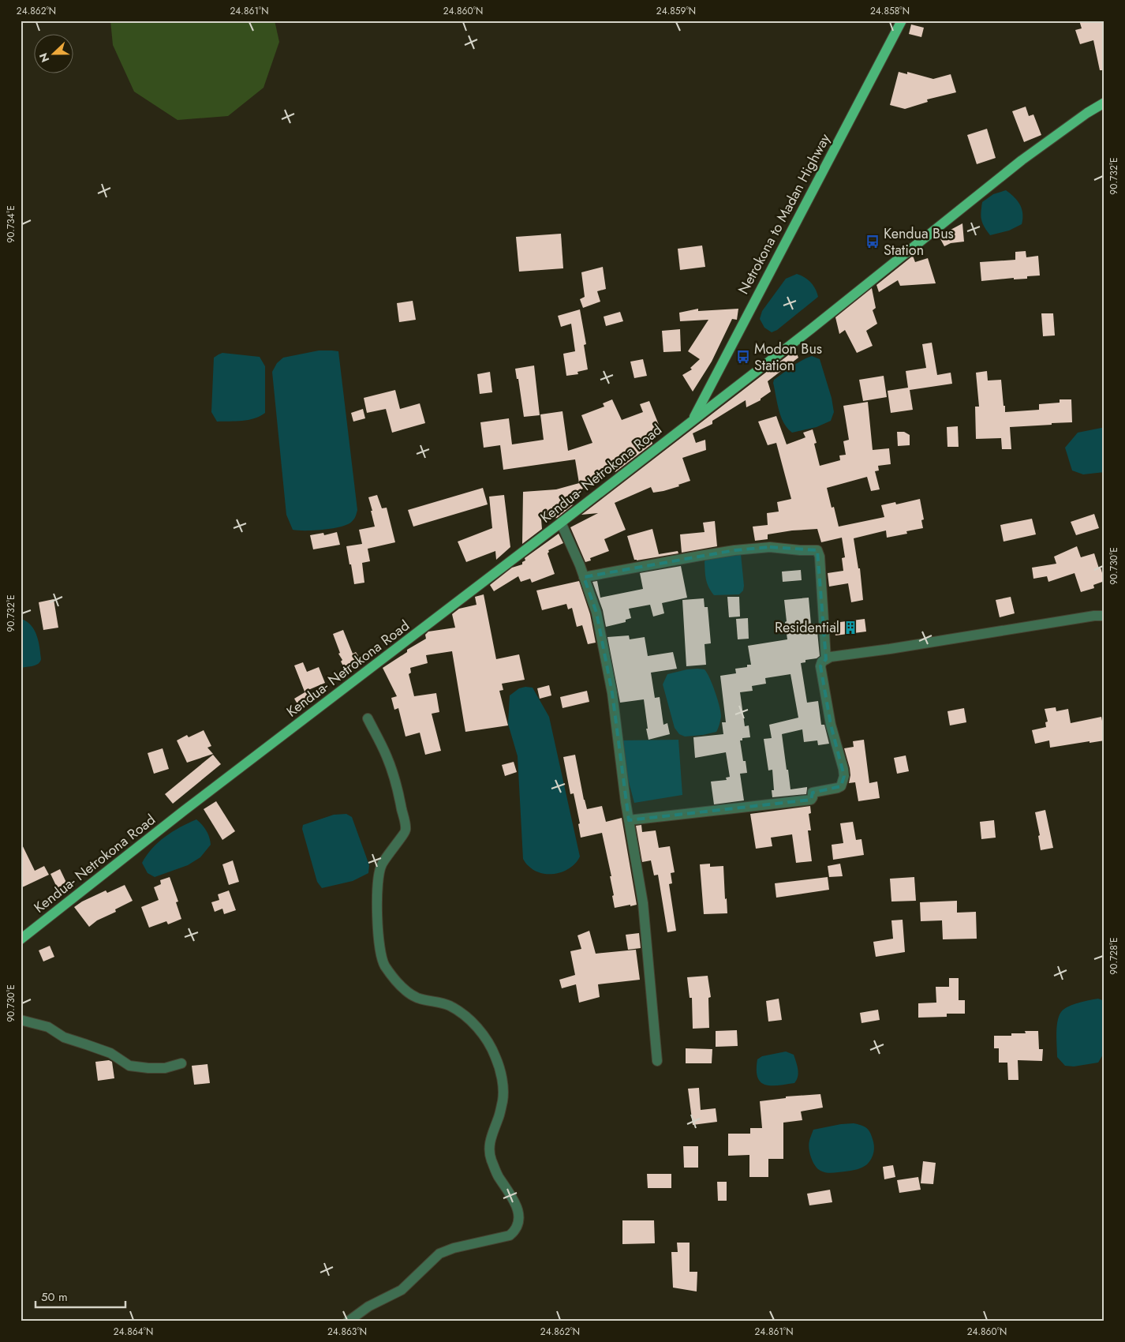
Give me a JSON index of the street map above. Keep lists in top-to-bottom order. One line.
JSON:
{"streets":{"main road":["Netrokona to Madan Highway","Kendua- Netrokona Road"]},"crossings":[["Netrokona to Madan Highway","Kendua- Netrokona Road"]],"places":{"bus stop":["Kendua Bus Station","Modon Bus Station"],"building":["Residential"]},"scale_bar":"50 m","north":"left","coordinates":["24.862°N","24.861°N","24.860°N","24.859°N","24.858°N","90.732°E","90.734°E","90.730°E","90.728°E","24.864°N","24.863°N"]}
